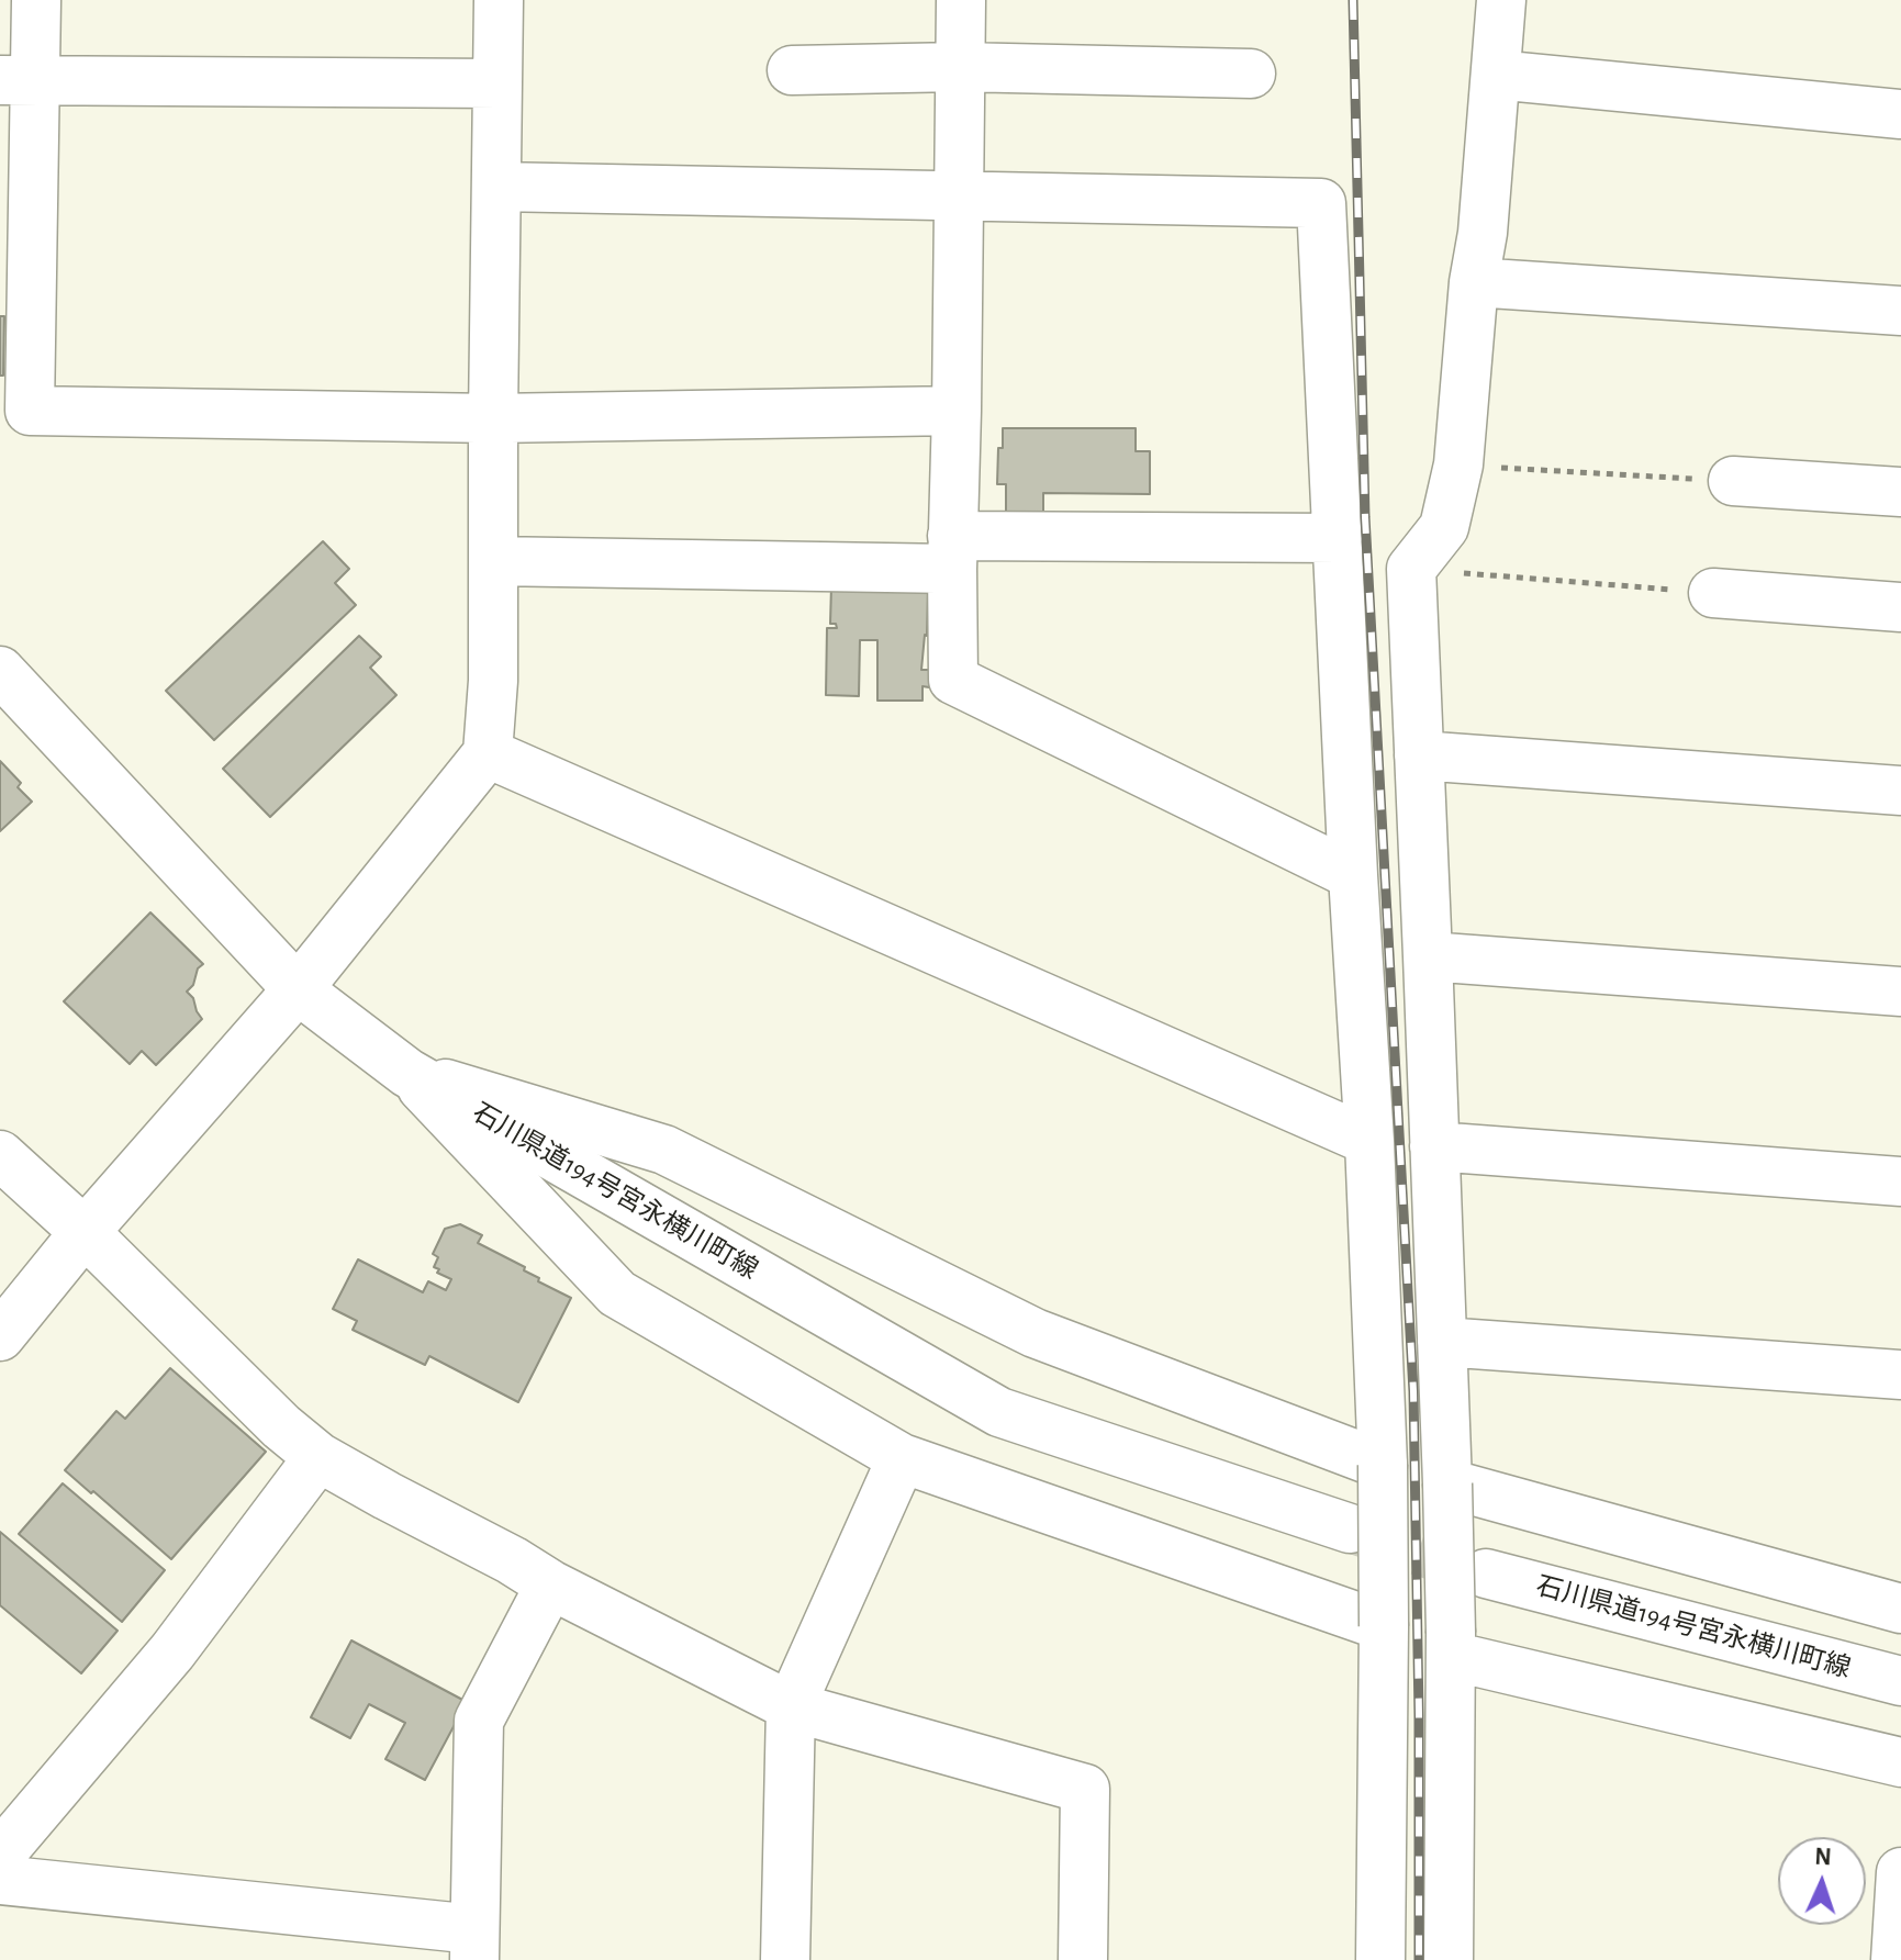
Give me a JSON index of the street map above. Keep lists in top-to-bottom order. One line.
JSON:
{"streets":{"street":["石川県道194号宮永横川町線"]},"north":"top"}
